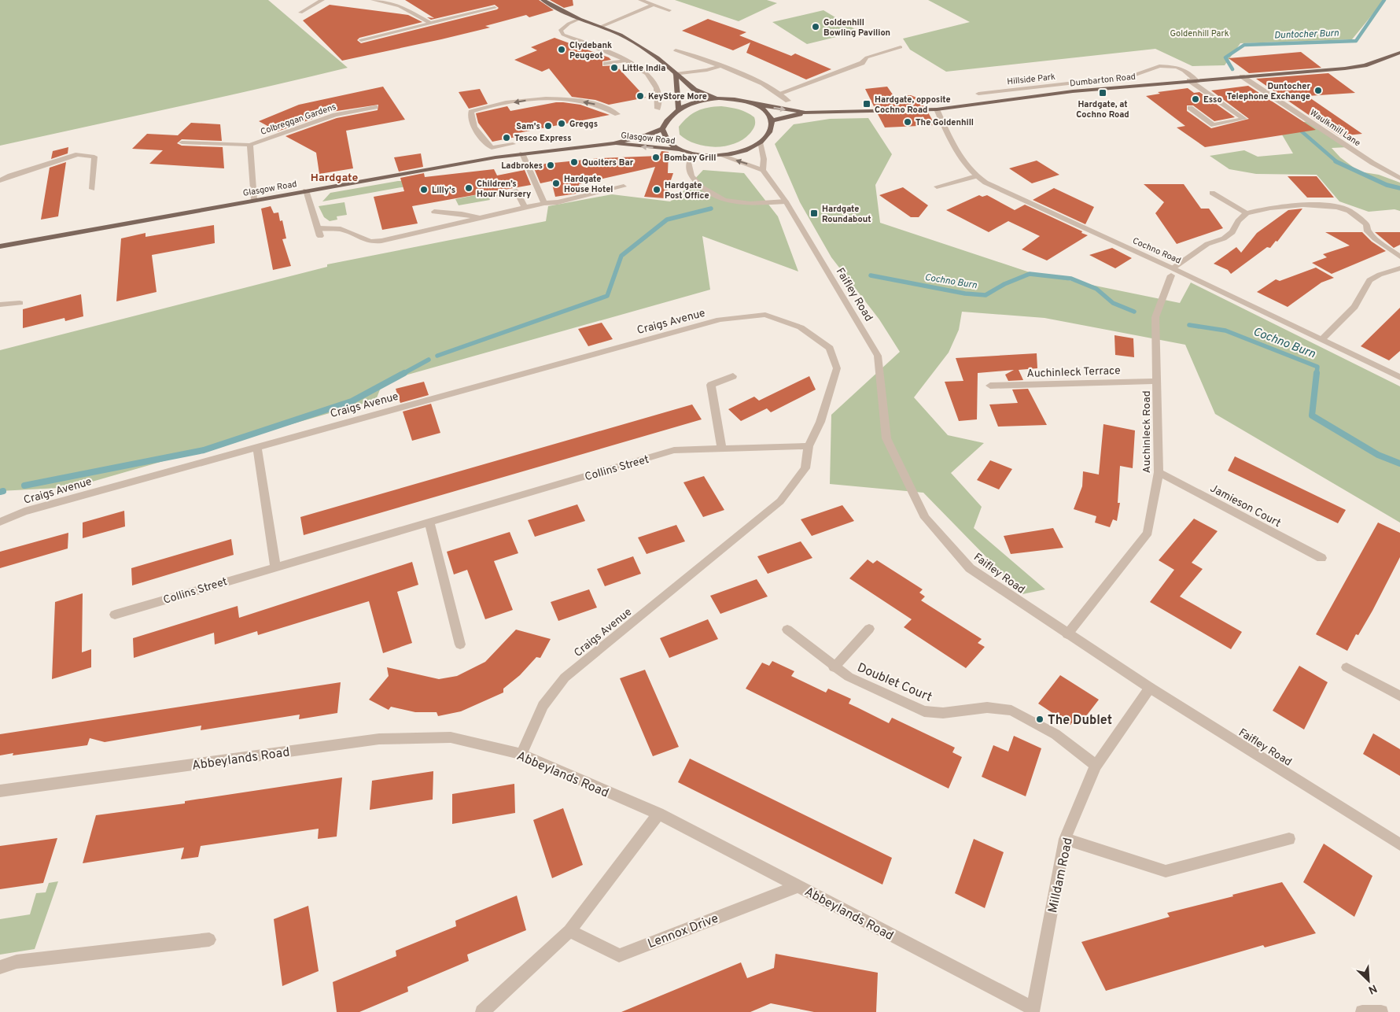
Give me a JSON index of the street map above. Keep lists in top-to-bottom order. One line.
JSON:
{"streets":{"main road":["Dumbarton Road","Glasgow Road"],"street":["Hillside Park","Colbreggan Gardens","Waulkmill Lane","Cochno Road","Faifley Road","Craigs Avenue","Auchinleck Terrace","Auchinleck Road","Collins Street","Jamieson Court","Doublet Court","Abbeylands Road","Milldam Road","Lennox Drive"]},"crossings":[["Hillside Park","Dumbarton Road"],["Dumbarton Road","Waulkmill Lane"],["Dumbarton Road","Cochno Road"],["Colbreggan Gardens","Glasgow Road"],["Cochno Road","Auchinleck Road"],["Faifley Road","Auchinleck Road"],["Faifley Road","Milldam Road"],["Craigs Avenue","Collins Street"],["Craigs Avenue","Abbeylands Road"],["Auchinleck Terrace","Auchinleck Road"],["Auchinleck Road","Jamieson Court"],["Doublet Court","Milldam Road"],["Abbeylands Road","Milldam Road"],["Abbeylands Road","Lennox Drive"]],"districts":["Hardgate"],"water":["Duntocher Burn","Cochno Burn"],"parks":["Goldenhill Park"],"places":{"other":["Goldenhill Bowling Pavilion","Clydebank Peugeot","Little India","Duntocher Telephone Exchange","KeyStore More","Esso","The Goldenhill","Greggs","Sam's","Tesco Express","Bombay Grill","Quoiters Bar","Ladbrokes","Hardgate House Hotel","Children’s Hour Nursery","Lilly's","Hardgate Post Office","The Dublet"],"transit":["Hardgate, at Cochno Road","Hardgate, opposite Cochno Road","Hardgate Roundabout"]},"north":"bottom right"}
